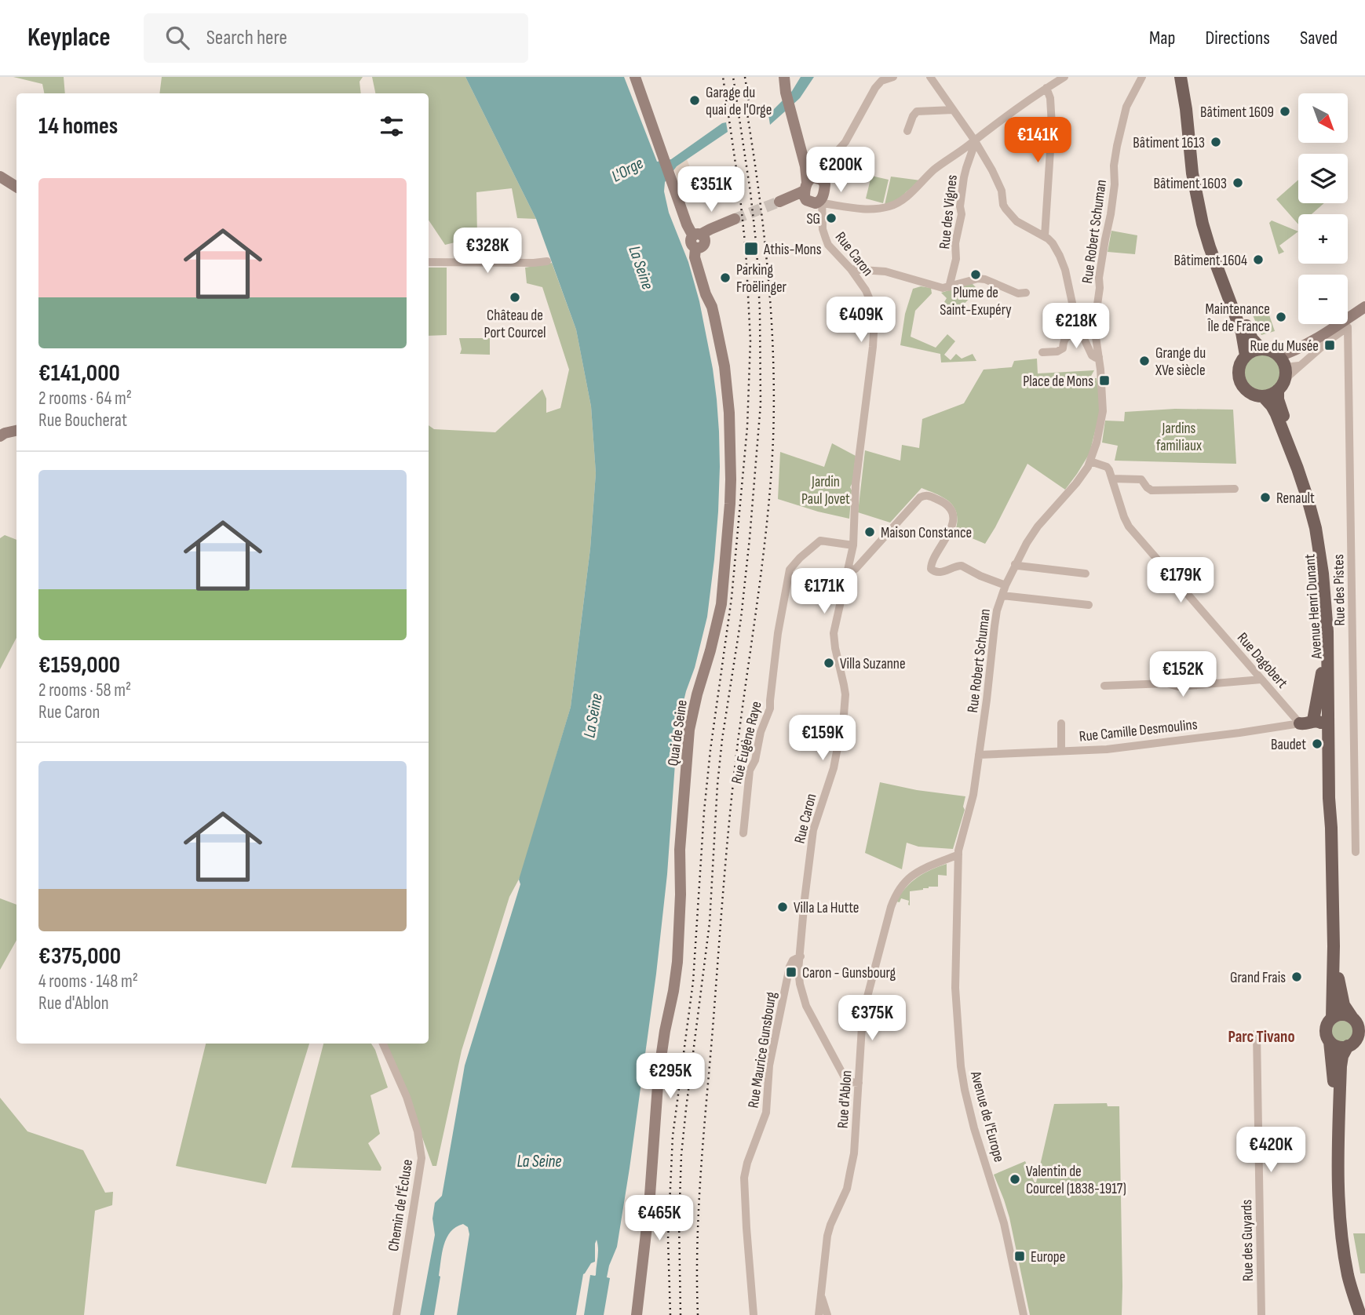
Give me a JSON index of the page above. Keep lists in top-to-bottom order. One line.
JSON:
{"streets":{"main road":["Avenue Henri Dunant","Quai de Seine"],"street":["Rue des Vignes","Rue Robert Schuman","Rue Caron","Rue des Pistes","Rue Dagobert","Rue Camille Desmoulins","Rue Eugène Raye","Rue Maurice Gunsbourg","Rue d'Ablon","Avenue de l'Europe","Chemin de l'Écluse","Rue des Guyards"]},"crossings":[["Rue Robert Schuman","Rue Camille Desmoulins"],["Rue Robert Schuman","Rue d'Ablon"],["Rue Robert Schuman","Avenue de l'Europe"],["Rue Caron","Rue Eugène Raye"],["Rue Caron","Rue Maurice Gunsbourg"],["Rue Caron","Rue d'Ablon"],["Rue Dagobert","Rue Camille Desmoulins"],["Rue d'Ablon","Avenue de l'Europe"]],"districts":["Parc Tivano"],"water":["L'Orge","La Seine"],"parks":["Jardins familiaux","Jardin Paul Jovet"],"places":{"other":["Garage du quai de l'Orge","Bâtiment 1609","Bâtiment 1613","Bâtiment 1603","SG","Bâtiment 1604","Plume de Saint-Exupéry","Parking Froëlinger","Château de Port Courcel","Maintenance Île de France","Grange du XVe siècle","Renault","Maison Constance","Villa Suzanne","Baudet","Villa La Hutte","Grand Frais","Valentin de Courcel (1838-1917)"],"transit":["Athis-Mons","Rue du Musée","Place de Mons","Caron - Gunsbourg","Europe"]},"north":"bottom right","page":{"header":"Keyplace","search":"Search here","nav":["Map","Directions","Saved"],"map_buttons":["+","−"],"heading":"14 homes","price":["€141K","€200K","€351K","€328K","€409K","€218K","€179K","€171K","€152K","€159K","€375K","€295K","€420K","€465K"],"list":[{"name":"€141,000","note":"2 rooms · 64 m² · Rue Boucherat"},{"name":"€159,000","note":"2 rooms · 58 m² · Rue Caron"},{"name":"€375,000","note":"4 rooms · 148 m² · Rue d'Ablon"}]}}
